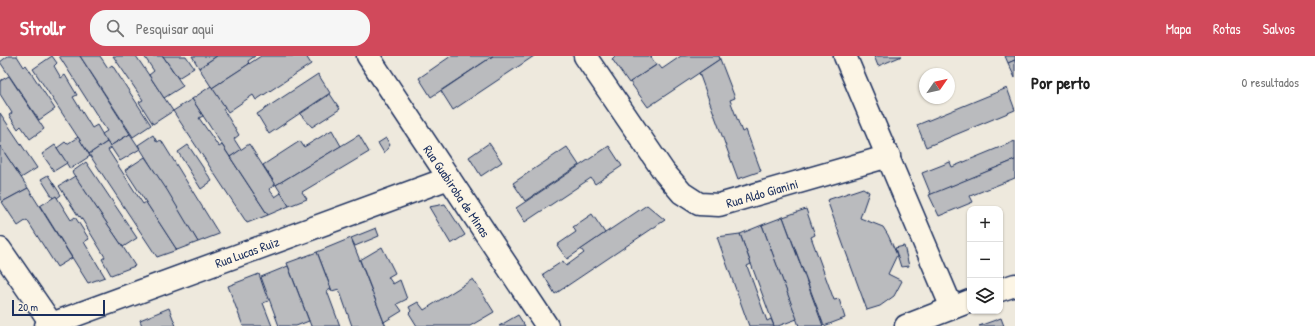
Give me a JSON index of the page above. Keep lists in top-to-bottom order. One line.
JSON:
{"streets":{"street":["Rua Guabiroba de Minas","Rua Aldo Gianini","Rua Lucas Ruiz"]},"crossings":[["Rua Guabiroba de Minas","Rua Lucas Ruiz"]],"scale_bar":"20 m","north":"top right","page":{"header":"Strollr","search":"Pesquisar aqui","nav":["Mapa","Rotas","Salvos"],"heading":["Por perto","0 resultados"],"map_buttons":["+","−"],"scale":"20 m"}}
